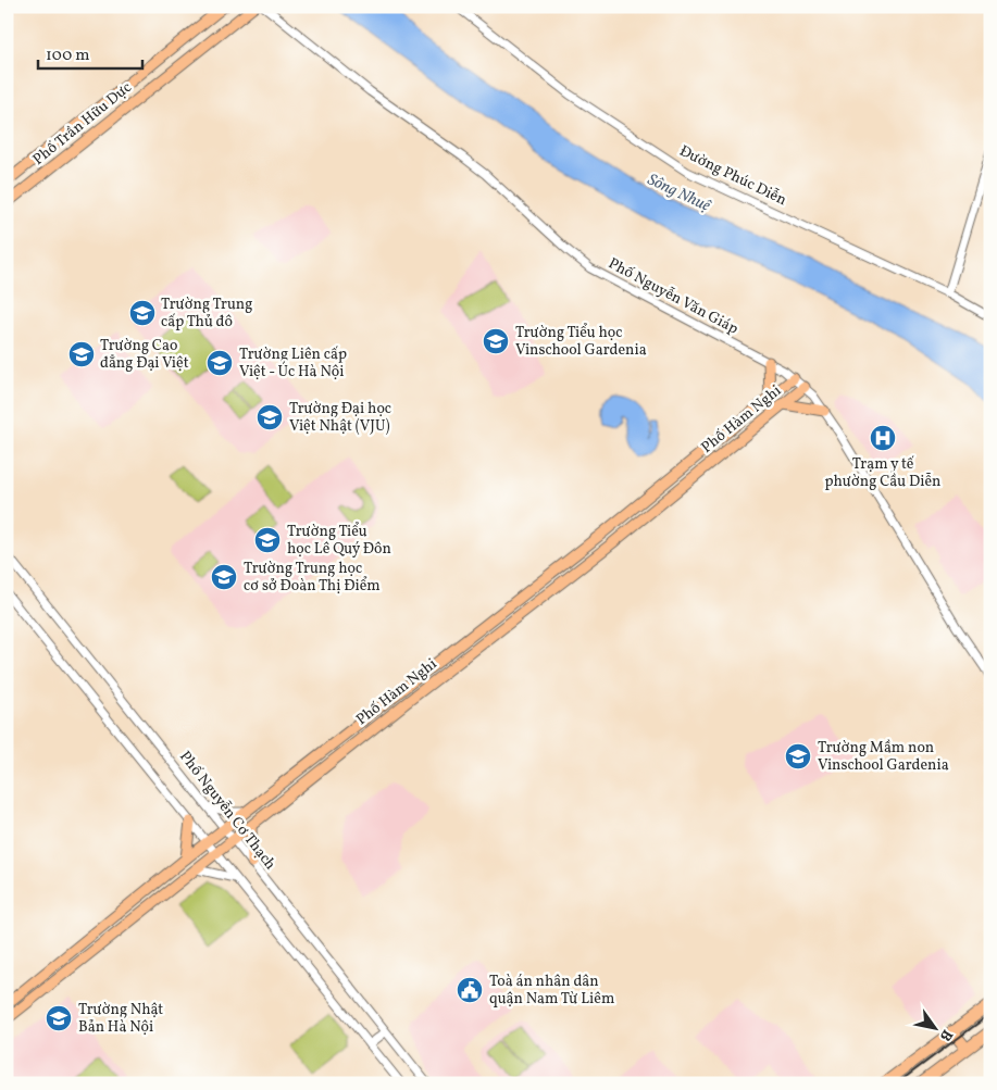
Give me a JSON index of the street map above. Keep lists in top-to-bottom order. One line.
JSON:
{"streets":{"main road":["Phố Trần Hữu Dực","Phố Hàm Nghi"],"street":["Đường Phúc Diễn","Phố Nguyễn Văn Giáp","Phố Nguyễn Cơ Thạch"]},"crossings":[["Phố Nguyễn Văn Giáp","Phố Hàm Nghi"],["Phố Hàm Nghi","Phố Nguyễn Cơ Thạch"]],"water":["Sông Nhuệ"],"places":{"school or university":["Trường Trung cấp Thủ đô","Trường Tiểu học Vinschool Gardenia","Trường Cao đẳng Đại Việt","Trường Liên cấp Việt - Úc Hà Nội","Trường Đại học Việt Nhật (VJU)","Trường Tiểu học Lê Quý Đôn","Trường Trung học cơ sở Đoàn Thị Điểm","Trường Mầm non Vinschool Gardenia","Trường Nhật Bản Hà Nội"],"hospital":["Trạm y tế phường Cầu Diễn"],"public building":["Toà án nhân dân quận Nam Từ Liêm"]},"scale_bar":"100 m","north":"bottom right"}
